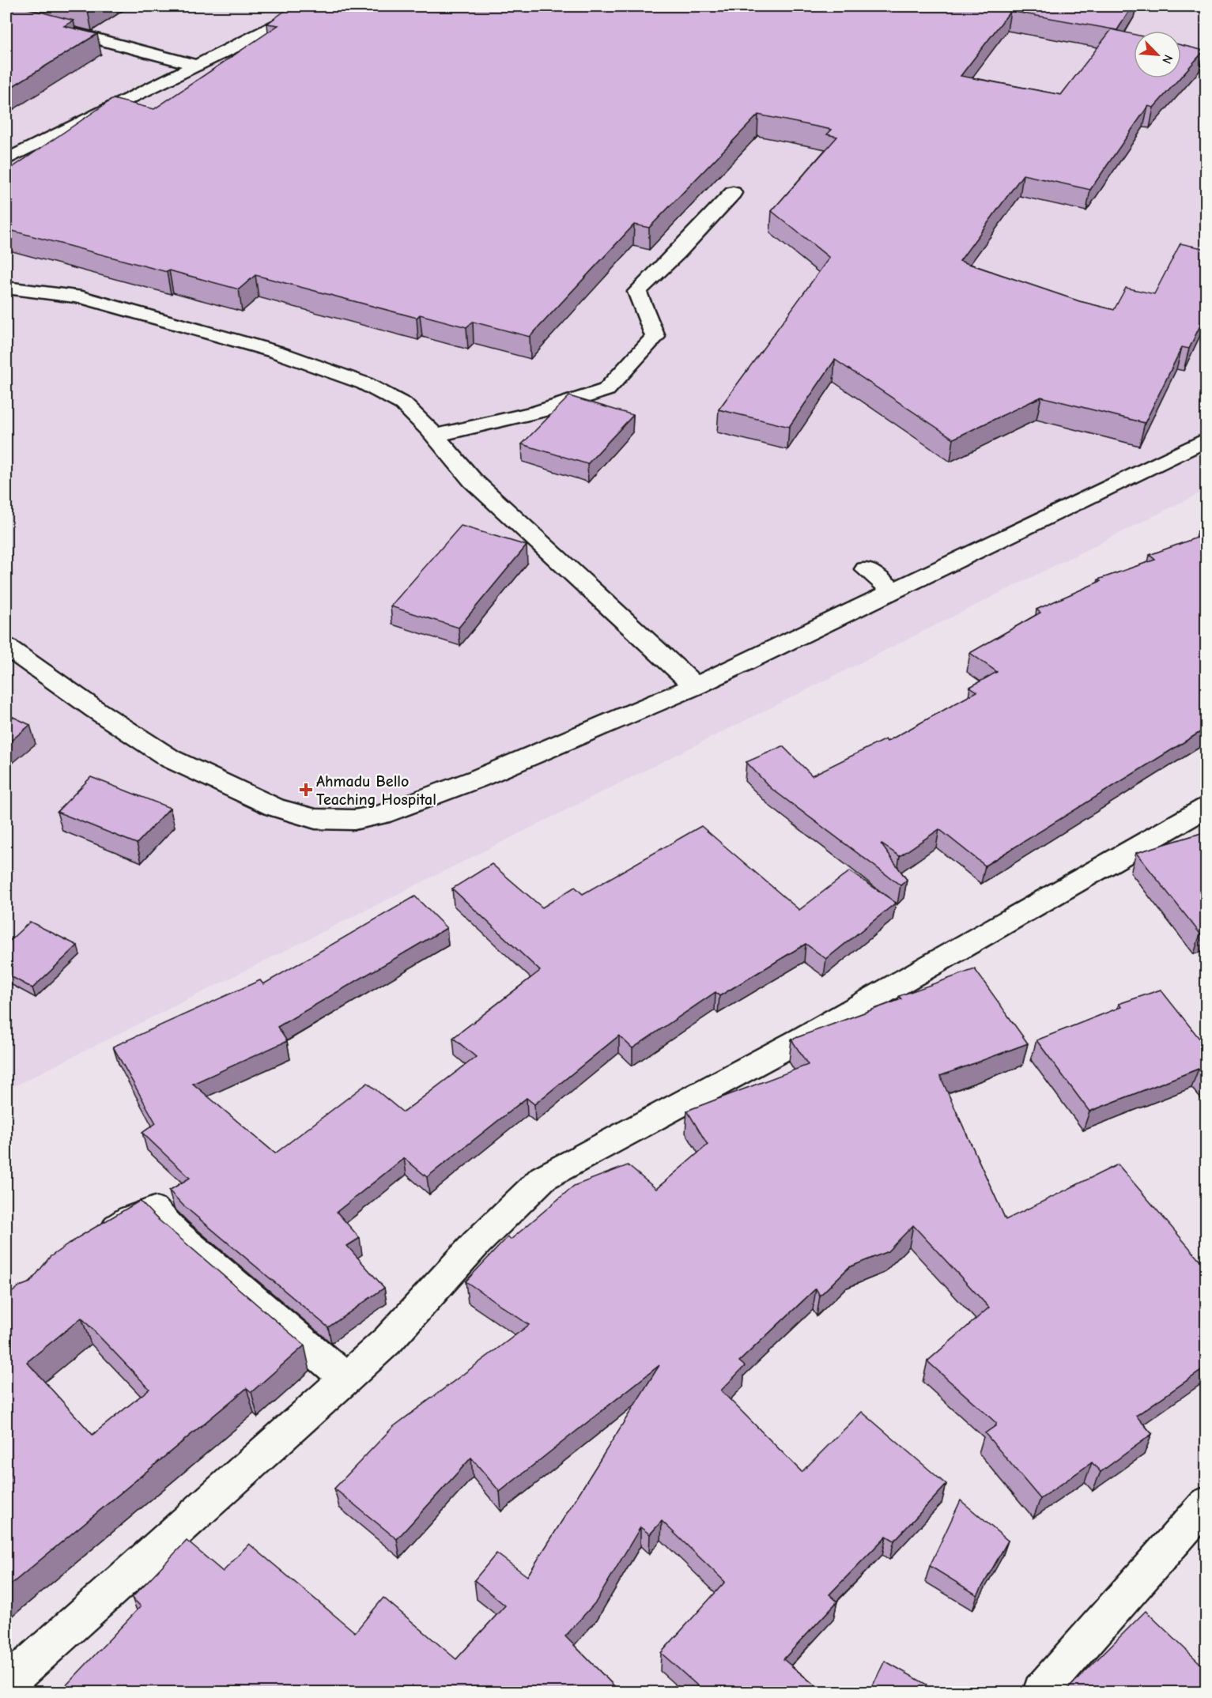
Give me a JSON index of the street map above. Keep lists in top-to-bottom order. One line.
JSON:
{"places":{"health":["Ahmadu Bello Teaching Hospital"]},"north":"bottom right"}
